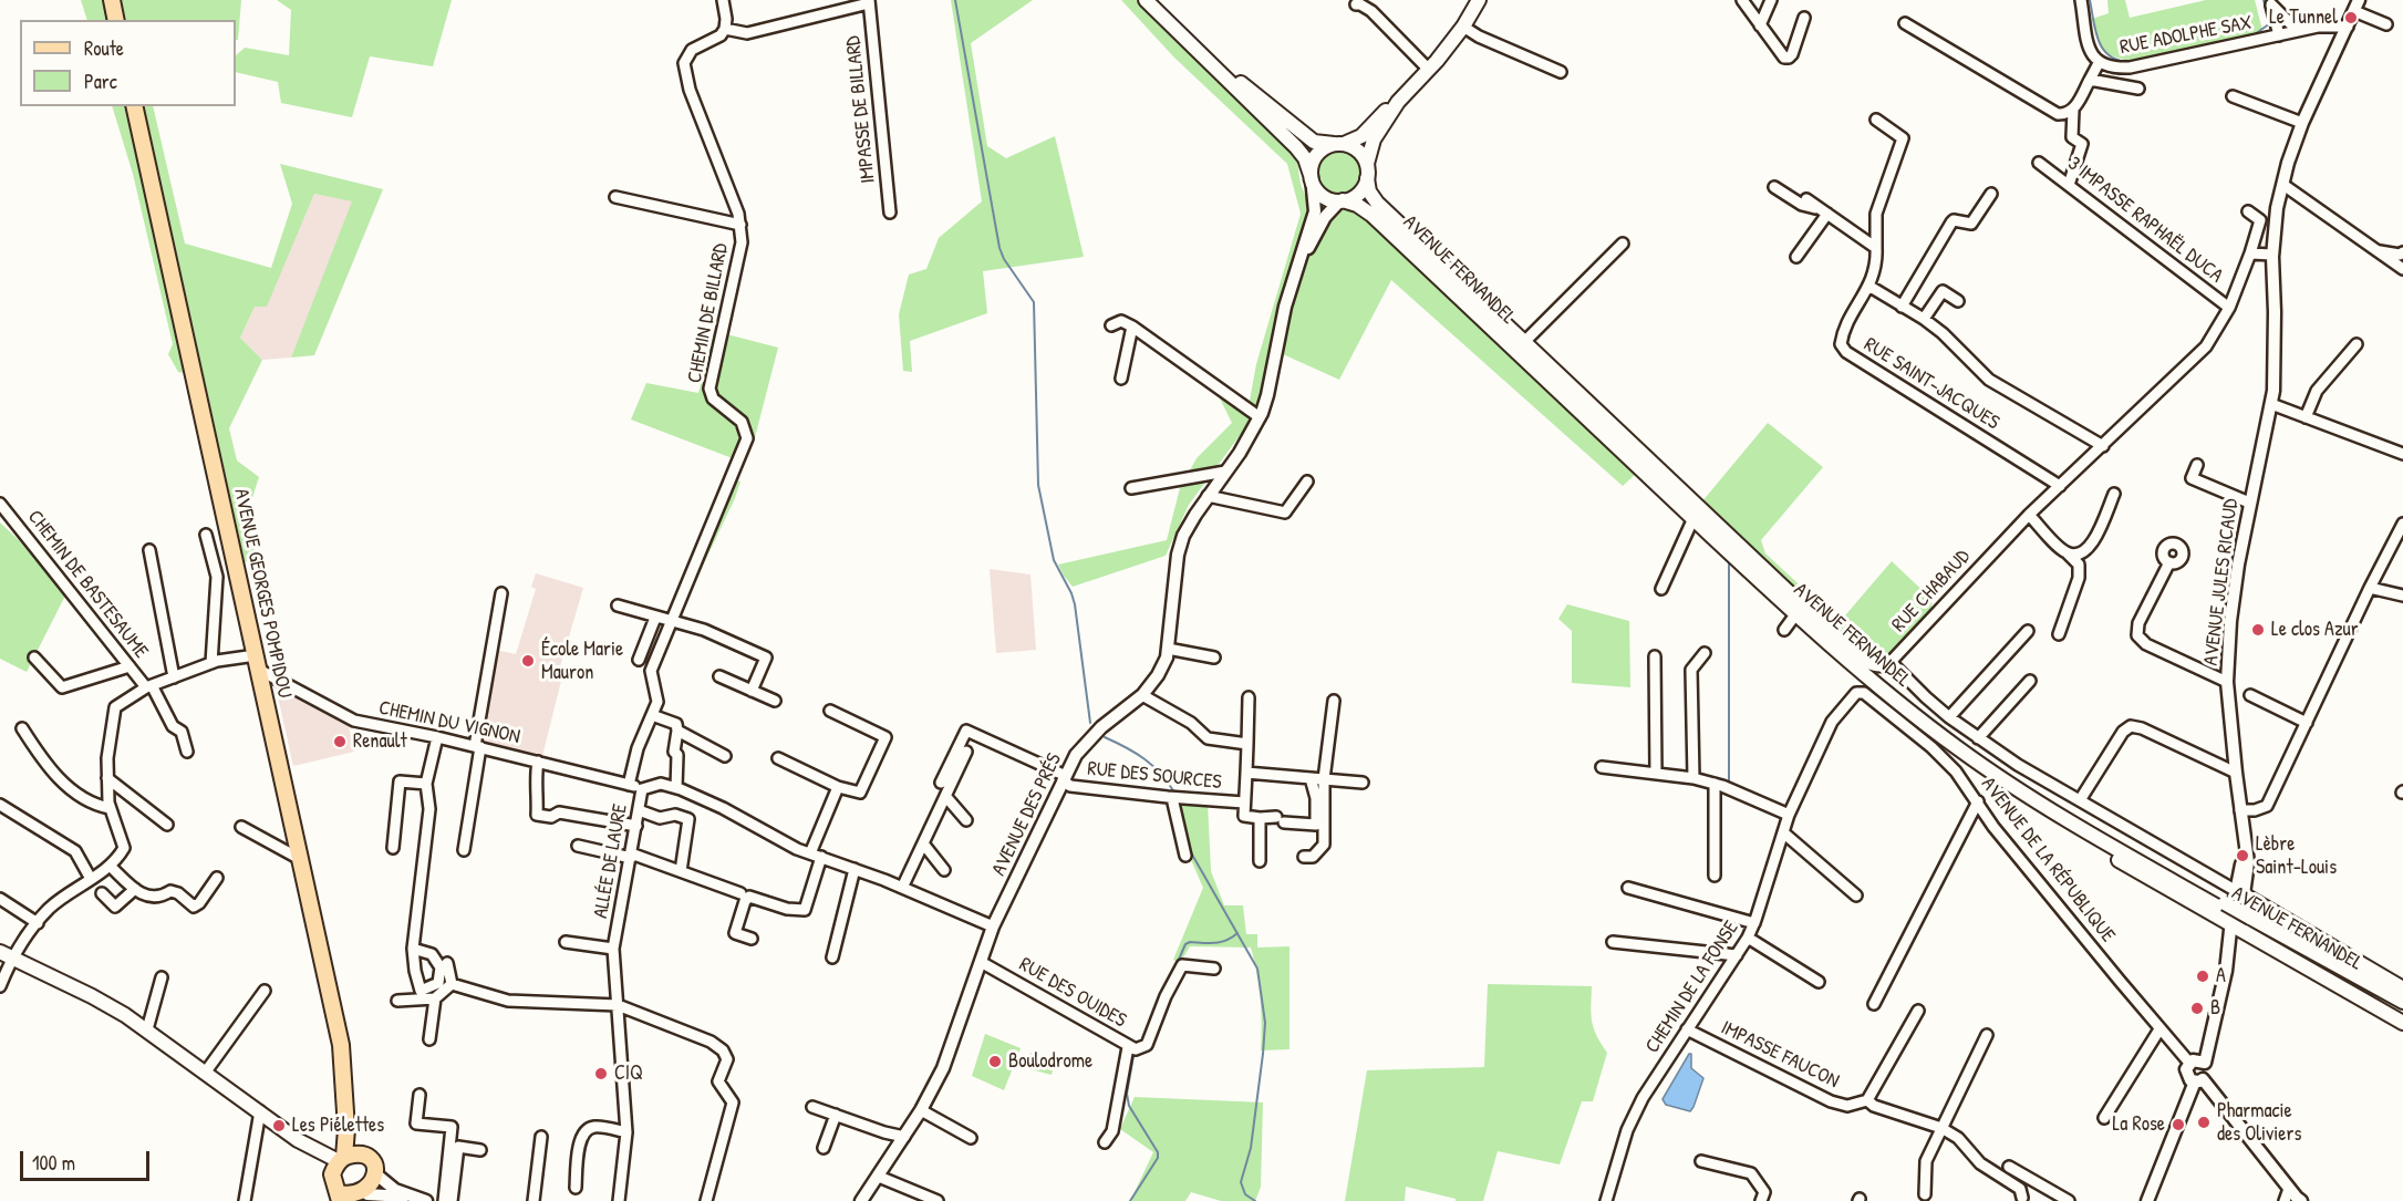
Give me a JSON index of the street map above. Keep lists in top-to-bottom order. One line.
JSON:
{"streets":{"main road":["AVENUE FERNANDEL","AVENUE GEORGES POMPIDOU"],"street":["RUE ADOLPHE SAX","IMPASSE DE BILLARD","3 IMPASSE RAPHAËL DUCA","CHEMIN DE BILLARD","RUE SAINT-JACQUES","AVENUE JULES RICAUD","CHEMIN DE BASTESAUME","RUE CHABAUD","CHEMIN DU VIGNON","RUE DES SOURCES","AVENUE DES PRÉS","AVENUE DE LA RÉPUBLIQUE","ALLÉE DE LAURE","CHEMIN DE LA FONSE","RUE DES OUIDES","IMPASSE FAUCON"]},"crossings":[["RUE ADOLPHE SAX","AVENUE JULES RICAUD"],["IMPASSE DE BILLARD","CHEMIN DE BILLARD"],["3 IMPASSE RAPHAËL DUCA","RUE CHABAUD"],["AVENUE FERNANDEL","AVENUE JULES RICAUD"],["AVENUE FERNANDEL","RUE CHABAUD"],["AVENUE FERNANDEL","AVENUE DES PRÉS"],["CHEMIN DE BILLARD","CHEMIN DU VIGNON"],["RUE SAINT-JACQUES","RUE CHABAUD"],["AVENUE JULES RICAUD","RUE CHABAUD"],["AVENUE JULES RICAUD","AVENUE DE LA RÉPUBLIQUE"],["AVENUE GEORGES POMPIDOU","CHEMIN DU VIGNON"],["CHEMIN DU VIGNON","ALLÉE DE LAURE"],["RUE DES SOURCES","AVENUE DES PRÉS"],["AVENUE DES PRÉS","ALLÉE DE LAURE"],["AVENUE DES PRÉS","RUE DES OUIDES"],["AVENUE DE LA RÉPUBLIQUE","CHEMIN DE LA FONSE"],["CHEMIN DE LA FONSE","IMPASSE FAUCON"]],"places":["Le Tunnel","Le clos Azur","École Marie Mauron","Renault","Lèbre Saint-Louis","A","B","Boulodrome","CIQ","Pharmacie des Oliviers","La Rose","Les Piélettes"],"legend":["Route","Parc"],"scale_bar":"100 m"}
